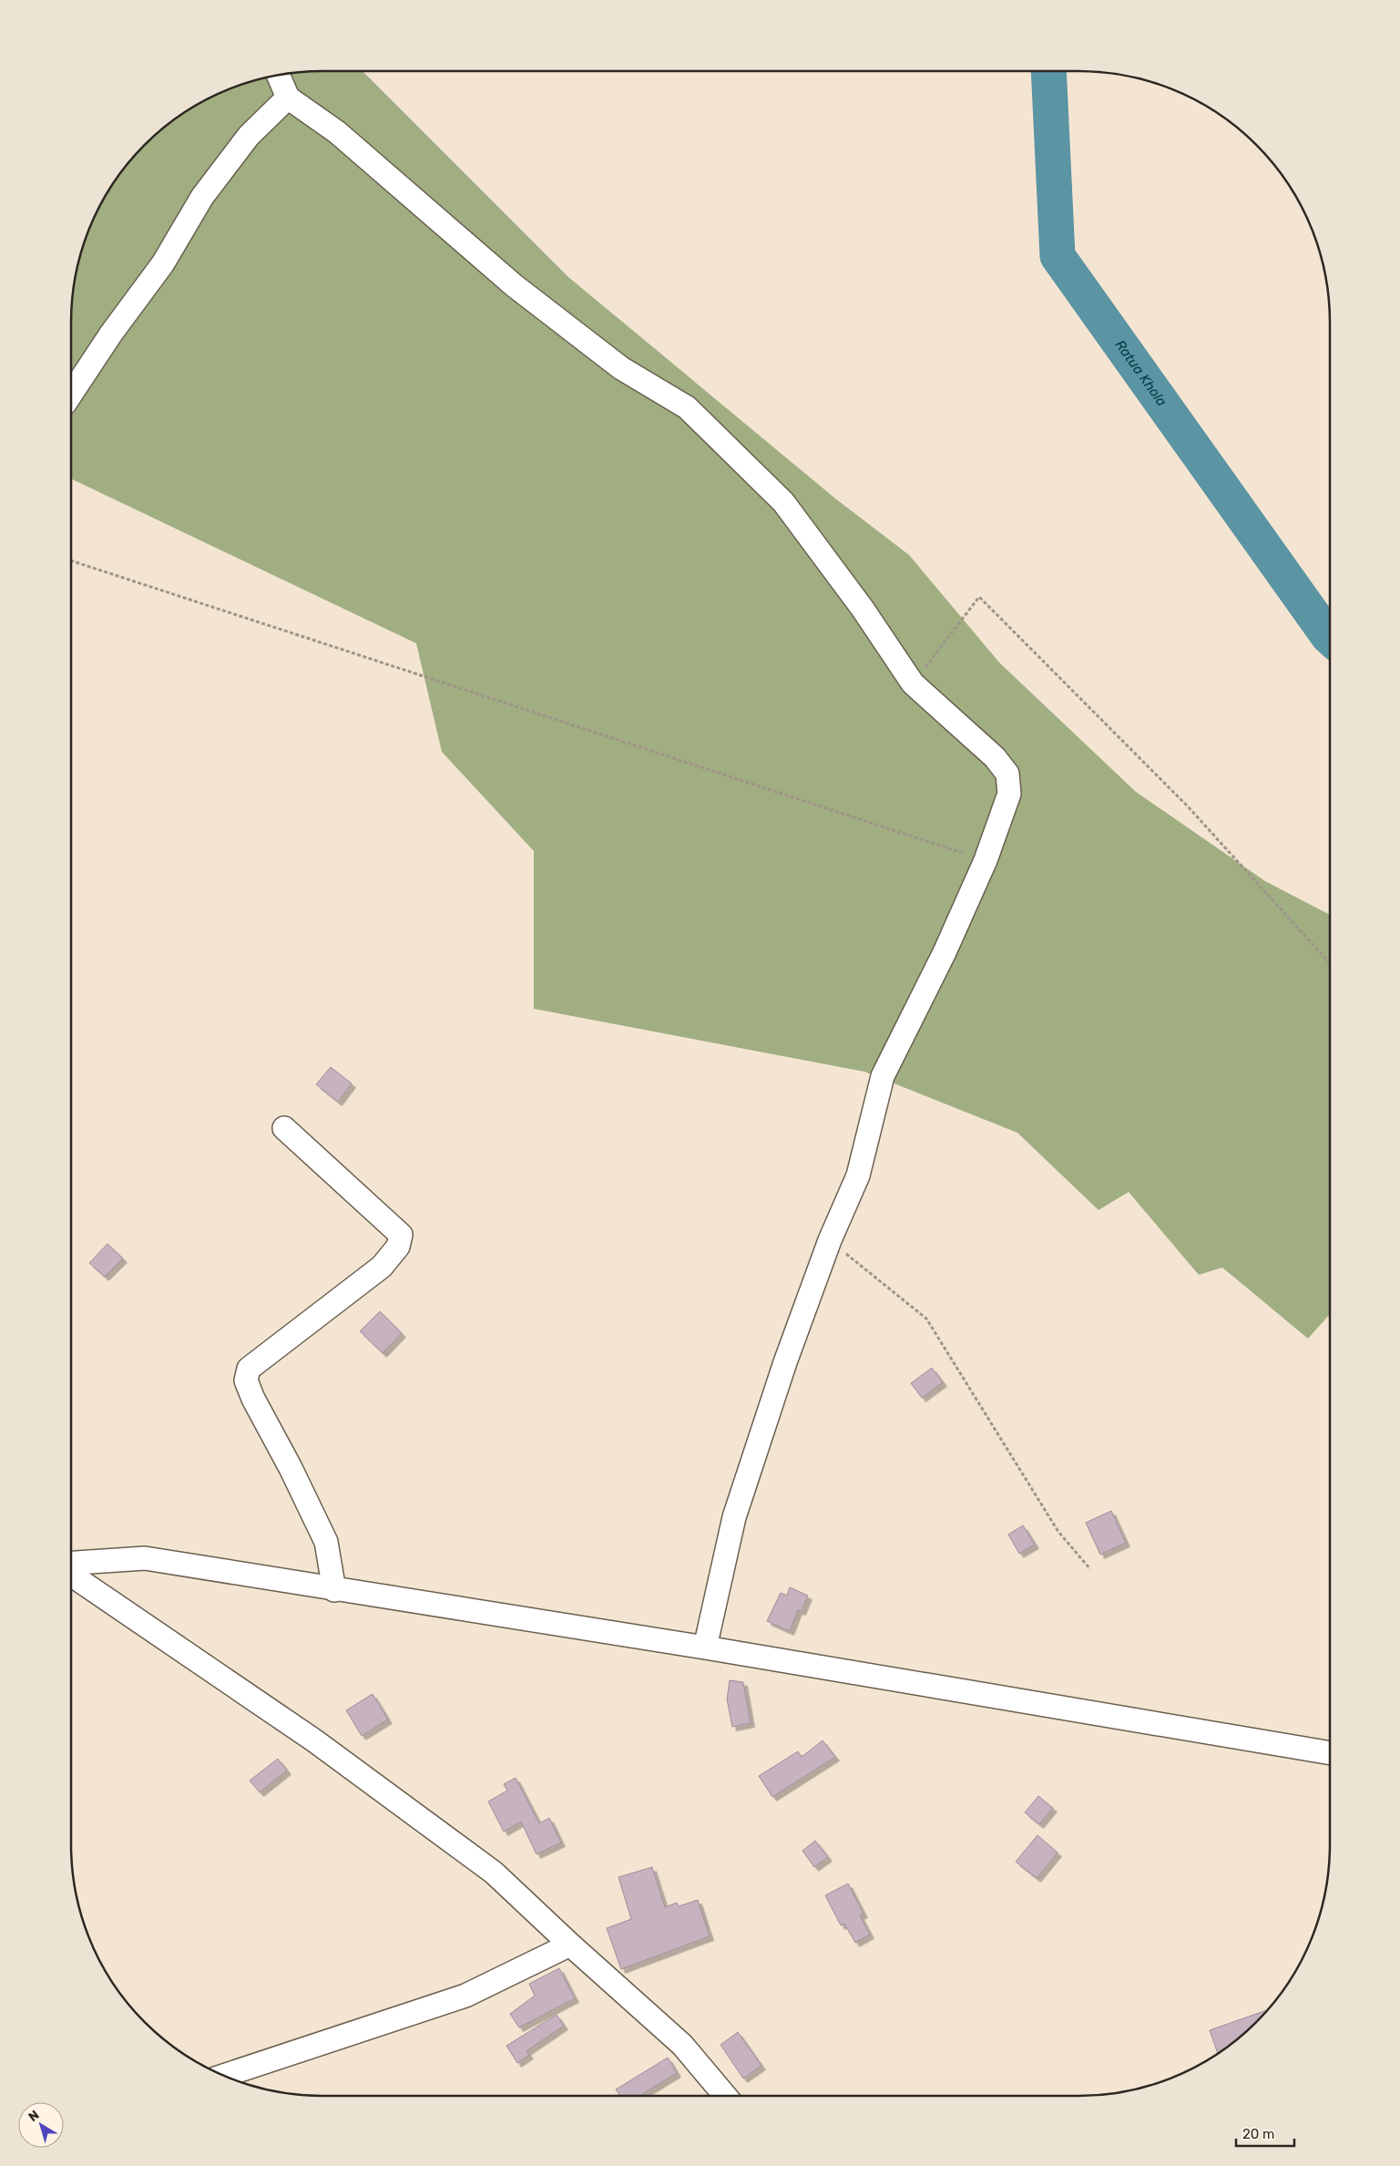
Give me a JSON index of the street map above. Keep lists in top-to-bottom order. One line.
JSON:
{"water":["Ratua Khola"],"scale_bar":"20 m","north":"top left"}
